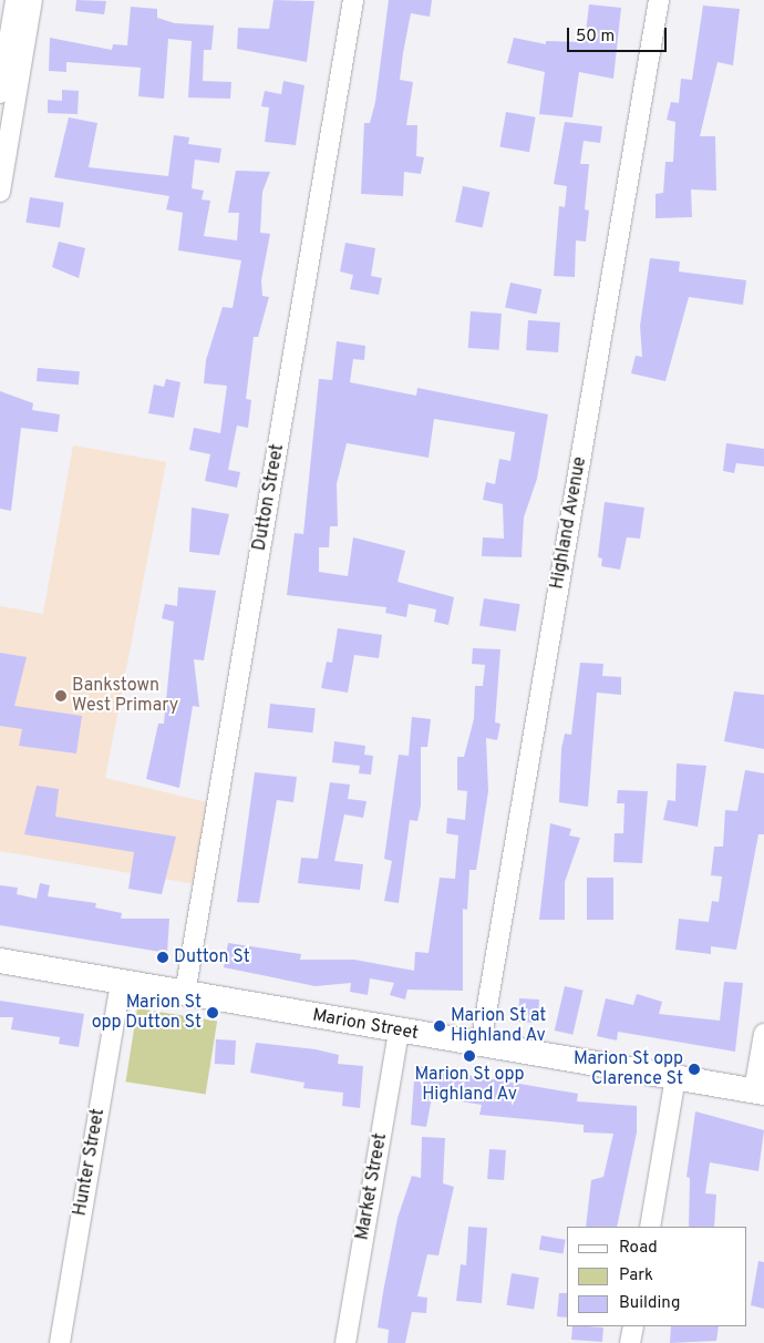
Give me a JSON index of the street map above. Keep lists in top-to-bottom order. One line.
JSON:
{"streets":{"main road":["Marion Street"],"street":["Dutton Street","Highland Avenue","Hunter Street","Market Street"]},"crossings":[["Dutton Street","Marion Street"],["Highland Avenue","Marion Street"],["Marion Street","Hunter Street"],["Marion Street","Market Street"]],"places":["Bankstown West Primary","Dutton St","Marion St opp Dutton St","Marion St at Highland Av","Marion St opp Highland Av","Marion St opp Clarence St"],"legend":["Road","Park","Building"],"scale_bar":"50 m"}
